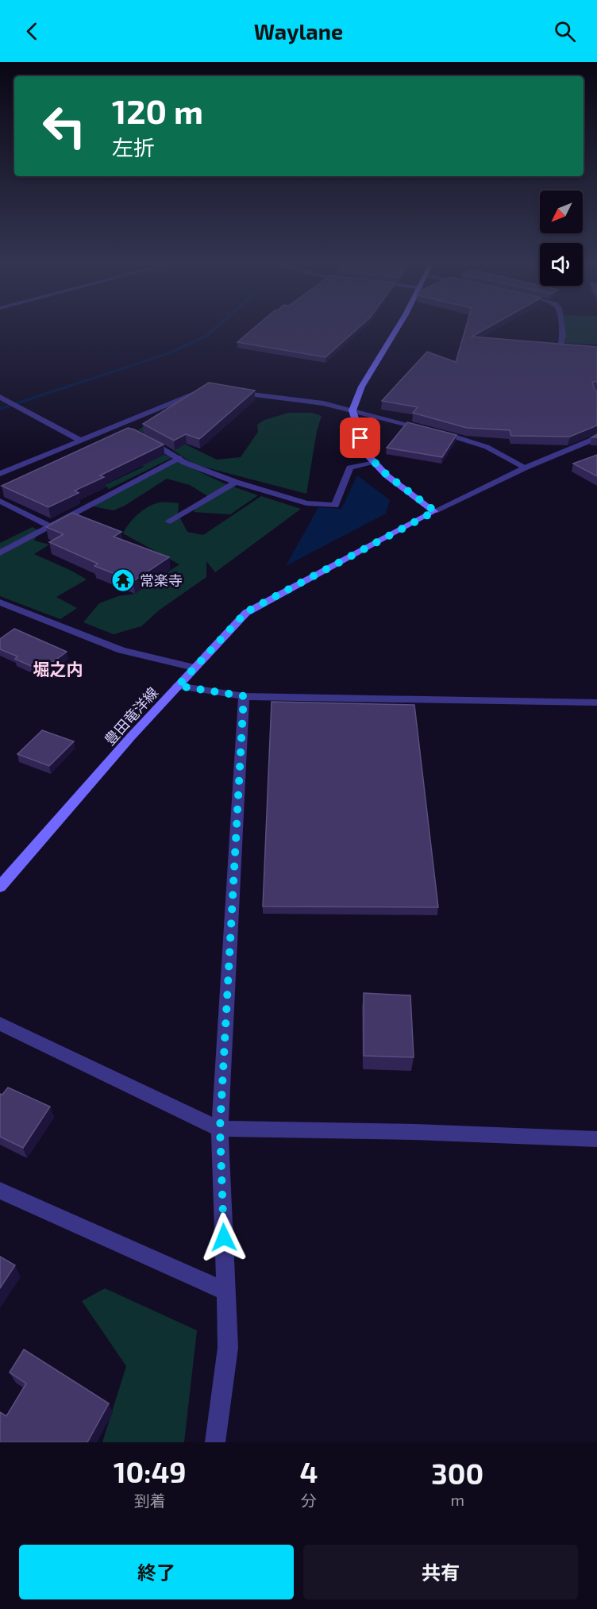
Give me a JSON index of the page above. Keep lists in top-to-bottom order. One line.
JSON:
{"streets":{"main road":["豊田竜洋線"]},"districts":["堀之内"],"places":{"temple":["常楽寺"]},"north":"bottom left","page":{"header":"Waylane","turn":["120 m","左折"],"eta":["10:49","到着","4","分","300","m"],"buttons":["終了","共有"]}}
